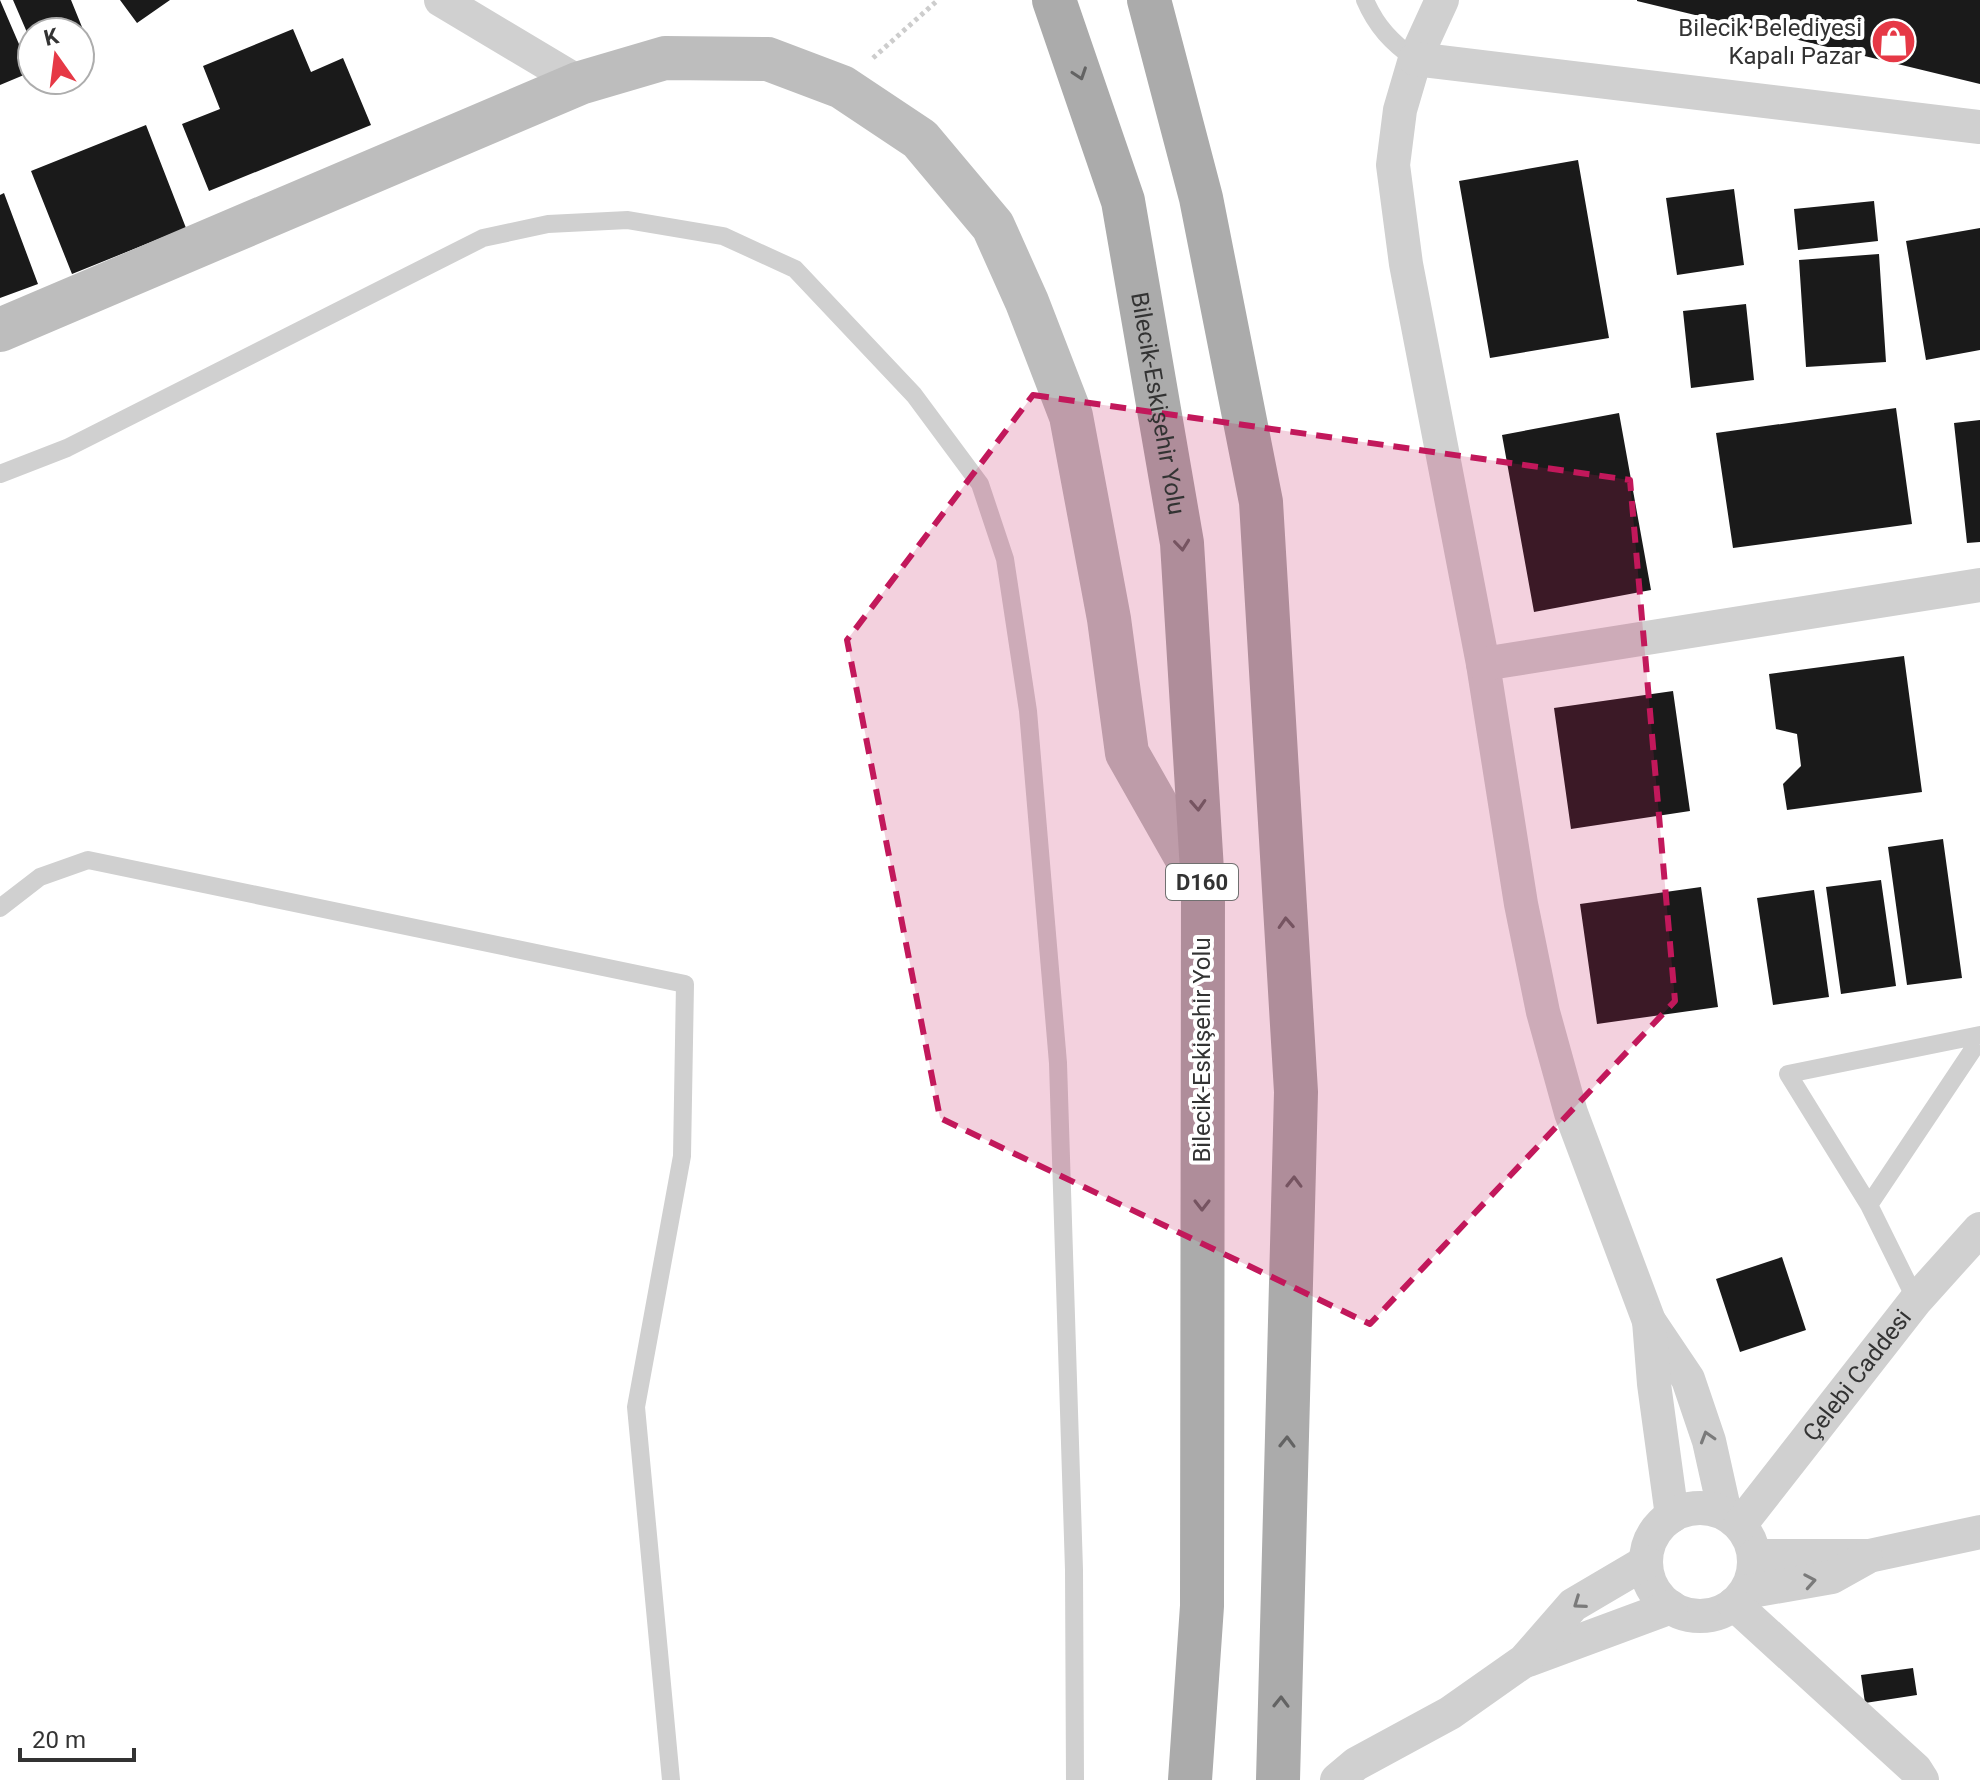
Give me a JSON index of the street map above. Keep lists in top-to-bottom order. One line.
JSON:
{"streets":{"main road":["Bilecik-Eskişehir Yolu","D160"],"street":["Çelebi Caddesi"]},"places":{"shop":["Bilecik Belediyesi Kapalı Pazar"]},"scale_bar":"20 m","north":"top"}
